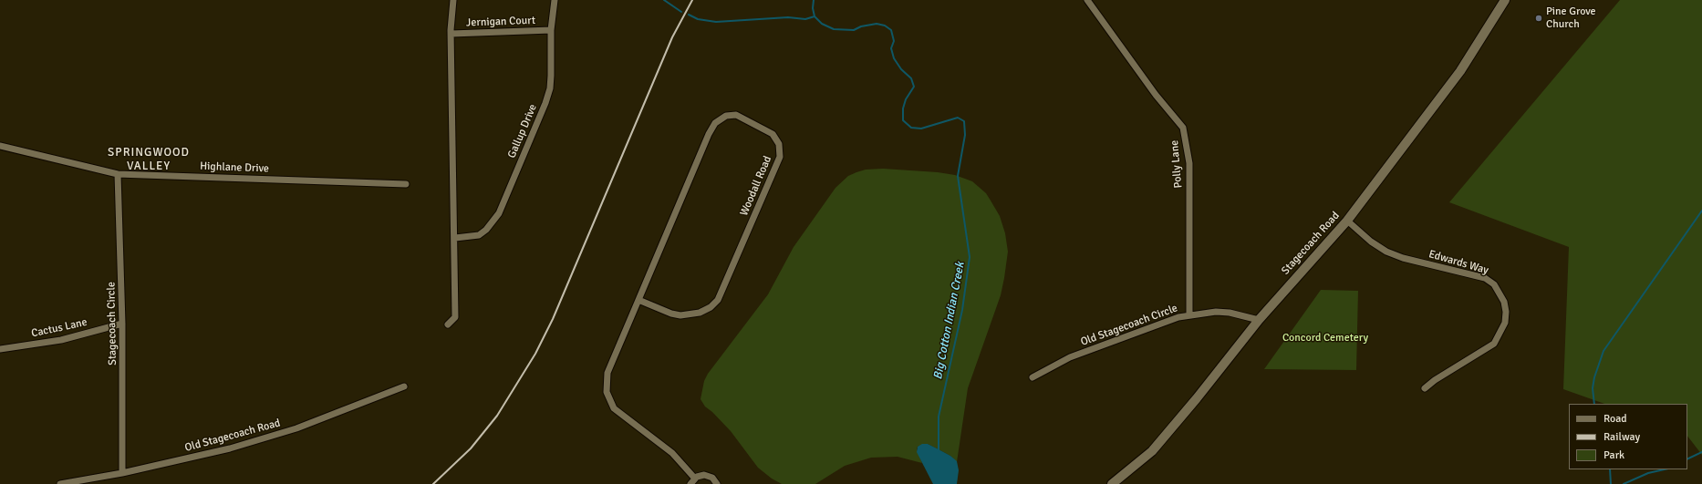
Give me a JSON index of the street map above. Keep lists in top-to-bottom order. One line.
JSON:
{"streets":{"street":["Jernigan Court","Gallup Drive","Polly Lane","Highlane Drive","Woodall Road","Stagecoach Road","Edwards Way","Stagecoach Circle","Old Stagecoach Circle","Cactus Lane","Old Stagecoach Road"]},"crossings":[["Jernigan Court","Gallup Drive"],["Polly Lane","Old Stagecoach Circle"],["Highlane Drive","Stagecoach Circle"],["Stagecoach Road","Edwards Way"],["Stagecoach Road","Old Stagecoach Circle"],["Stagecoach Circle","Cactus Lane"],["Stagecoach Circle","Old Stagecoach Road"]],"districts":["SPRINGWOOD VALLEY"],"water":["Big Cotton Indian Creek"],"parks":["Concord Cemetery"],"places":["Pine Grove Church"],"legend":["Road","Railway","Park"]}
